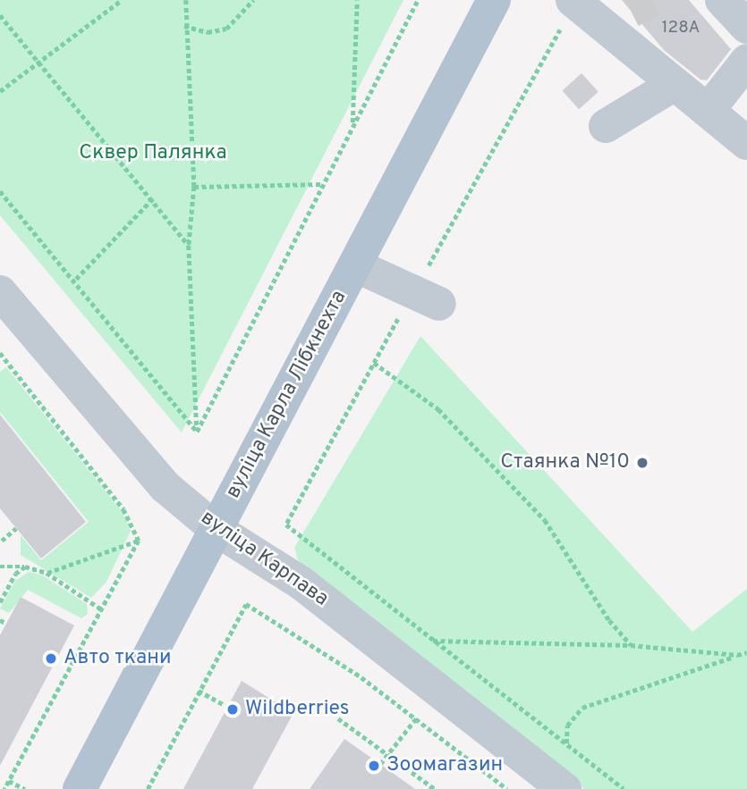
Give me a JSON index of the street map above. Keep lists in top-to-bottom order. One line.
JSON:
{"streets":{"main road":["вуліца Карла Лібкнехта"],"street":["вуліца Карпава"]},"crossings":[["вуліца Карла Лібкнехта","вуліца Карпава"]],"parks":["Сквер Палянка"],"places":["Стаянка №10","Авто ткани","Wildberries","Зоомагазин"],"house_numbers":["128А"]}
